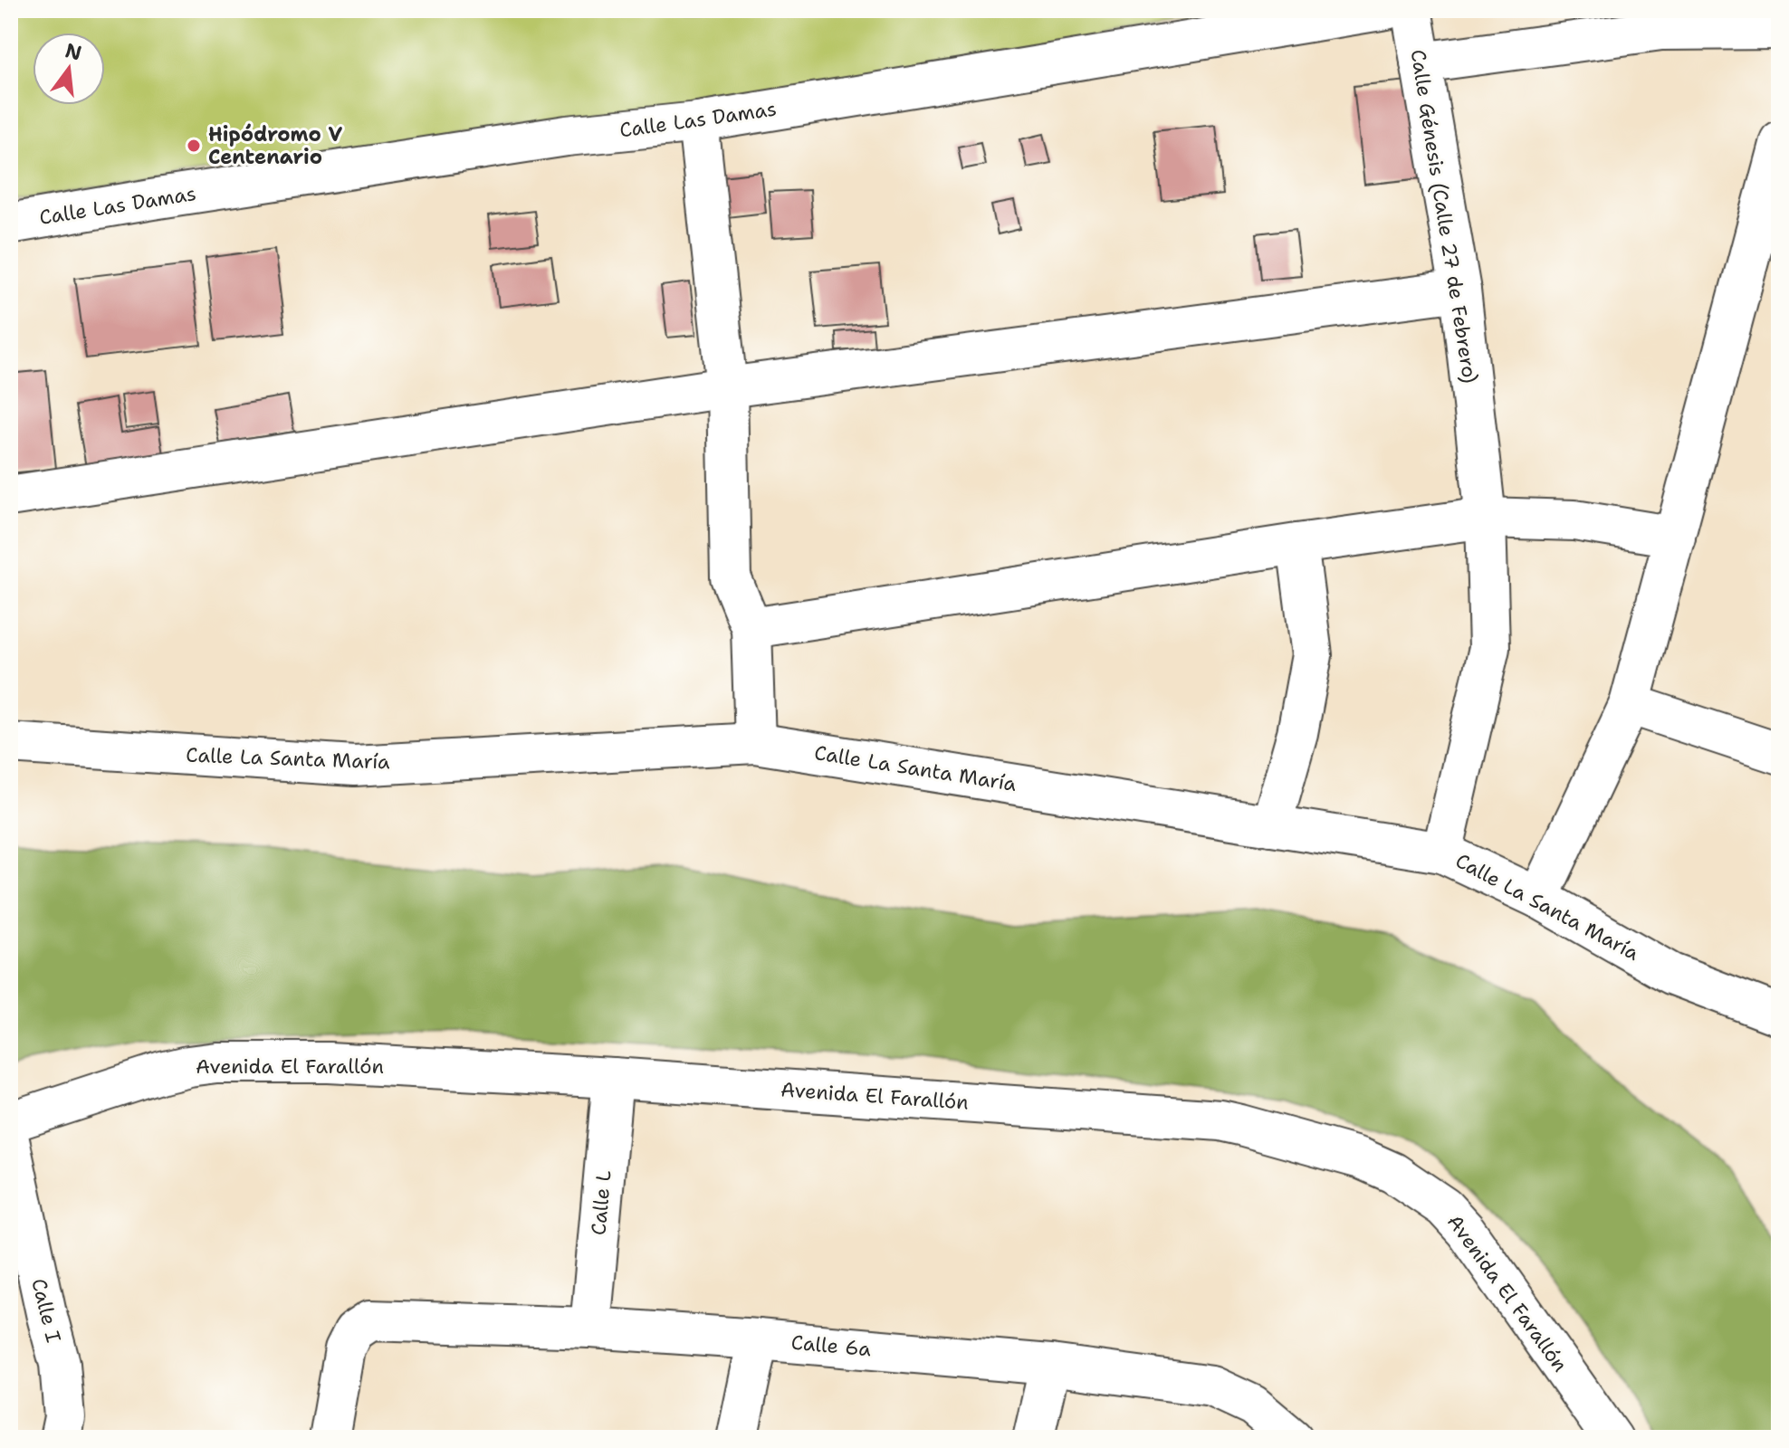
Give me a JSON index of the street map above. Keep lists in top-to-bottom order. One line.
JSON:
{"streets":{"street":["Calle Las Damas","Calle Génesis (Calle 27 de Febrero)","Calle La Santa María","Avenida El Farallón","Calle L","Calle I","Calle 6a"]},"crossings":[["Calle Génesis (Calle 27 de Febrero)","Calle La Santa María"],["Avenida El Farallón","Calle L"],["Calle L","Calle 6a"]],"places":["Hipódromo V Centenario"],"north":"top"}
